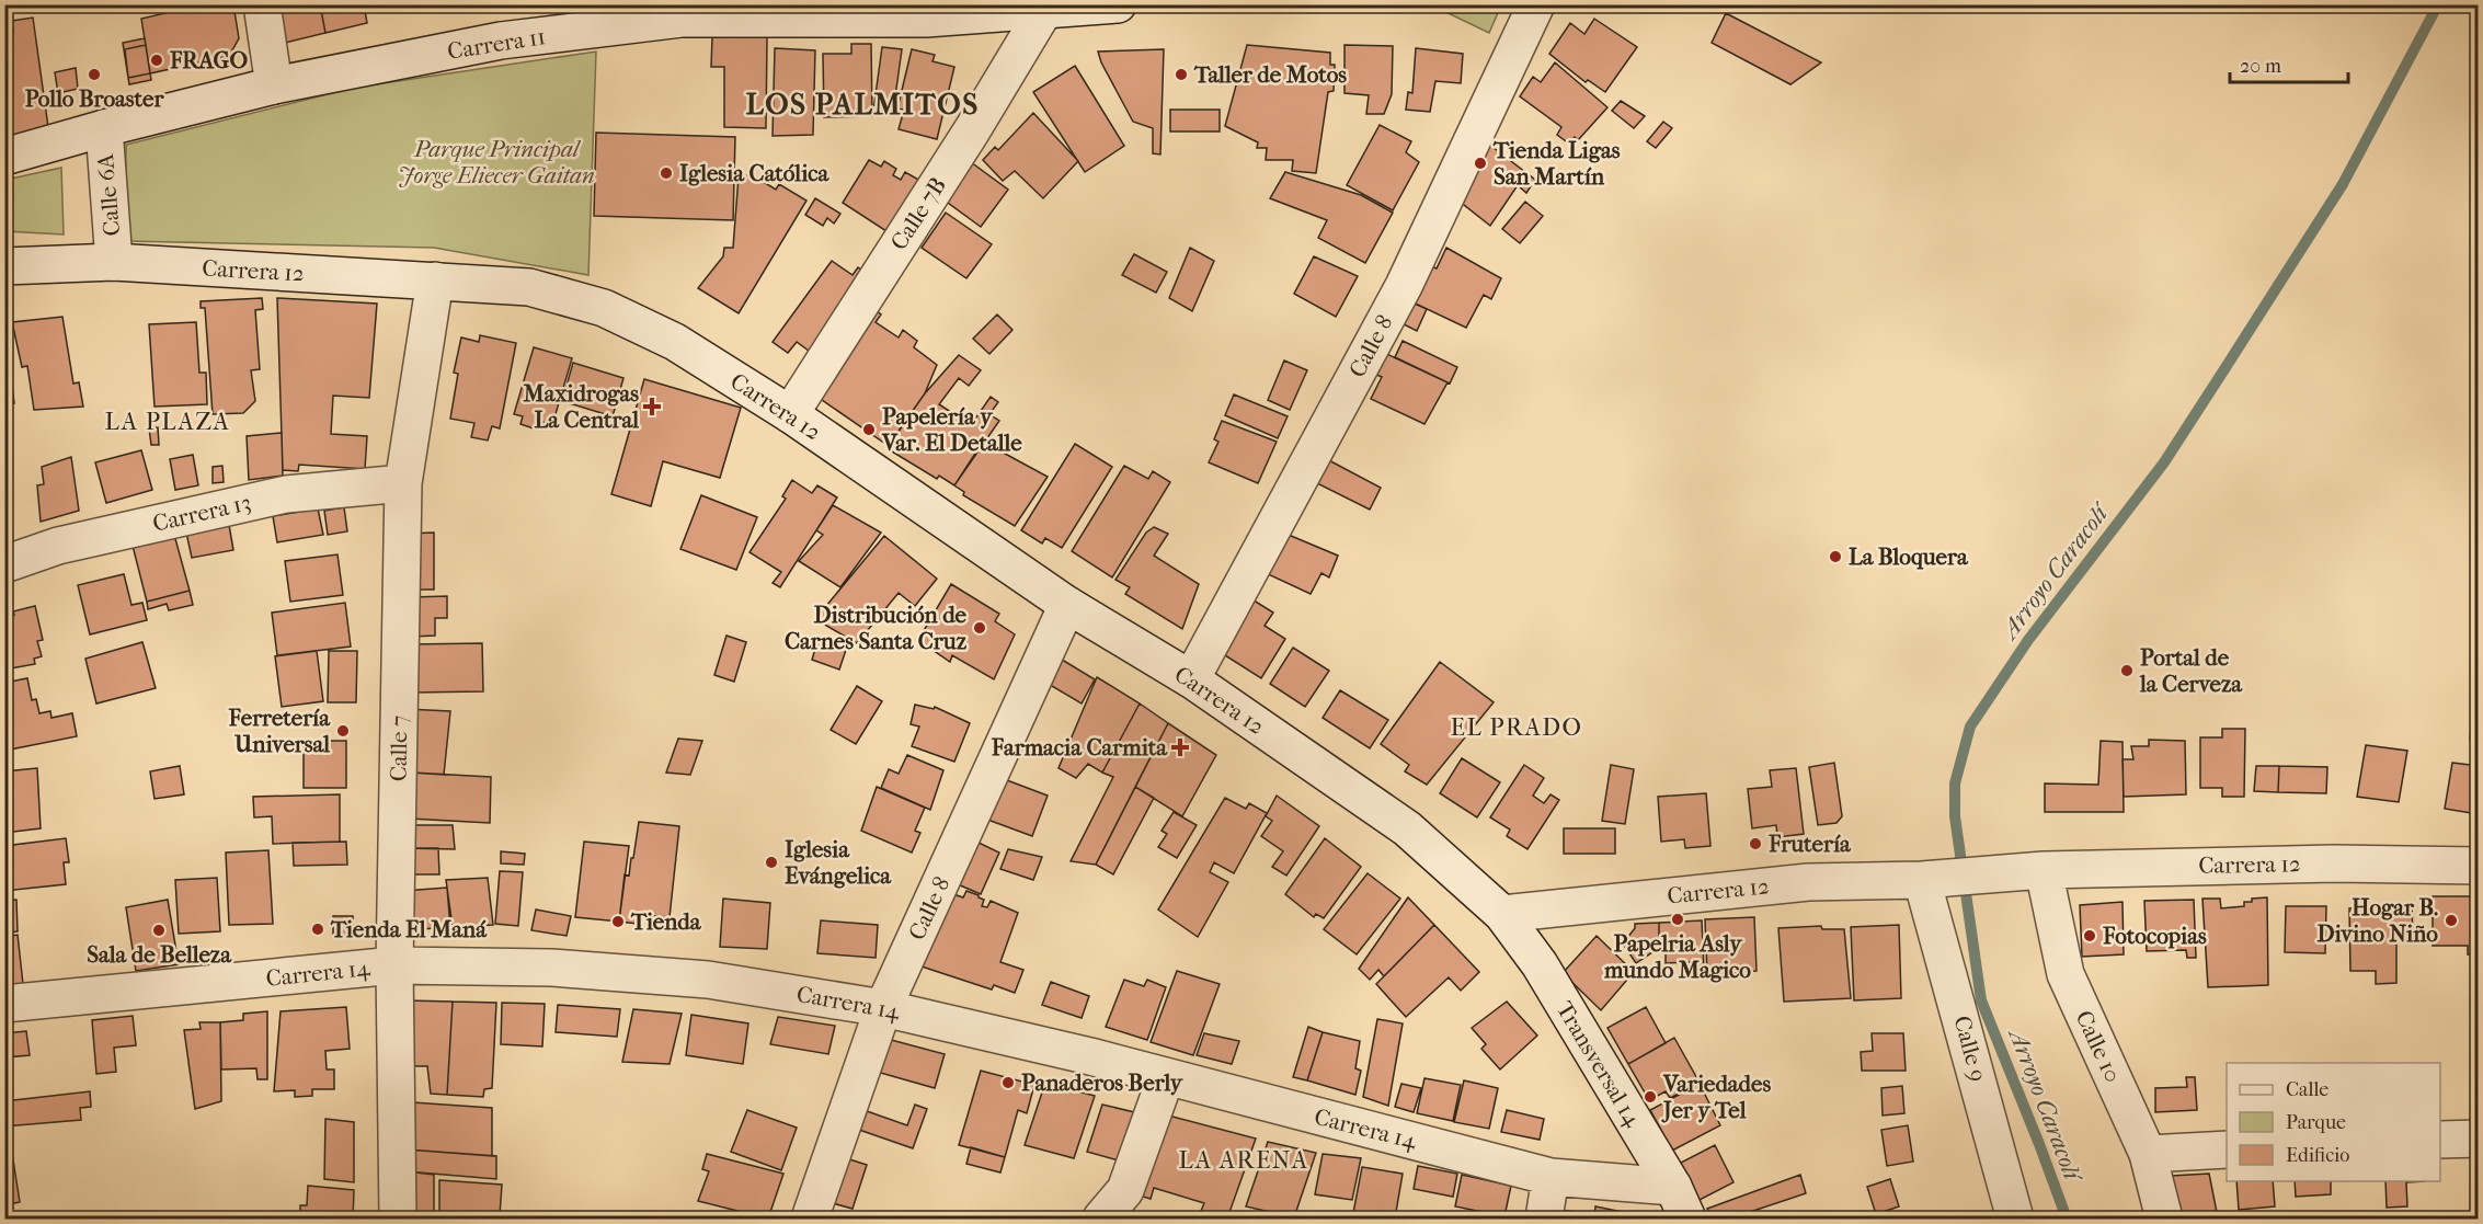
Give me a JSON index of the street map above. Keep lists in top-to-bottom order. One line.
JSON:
{"streets":{"street":["Carrera 11","Calle 6A","Calle 7B","Carrera 12","Calle 8","Carrera 13","Calle 7","Carrera 14","Calle 10","Calle 9","Transversal 14"]},"crossings":[["Carrera 11","Calle 6A"],["Carrera 11","Calle 7B"],["Calle 6A","Carrera 12"],["Calle 7B","Carrera 12"],["Carrera 12","Calle 8"],["Carrera 12","Calle 7"],["Carrera 12","Calle 10"],["Carrera 12","Calle 9"],["Carrera 12","Transversal 14"],["Calle 8","Carrera 14"],["Carrera 13","Calle 7"],["Calle 7","Carrera 14"],["Carrera 14","Transversal 14"]],"districts":["LOS PALMITOS","LA PLAZA","EL PRADO","LA ARENA"],"water":["Arroyo Caracolí"],"parks":["Parque Principal Jorge Eliecer Gaitan"],"places":{"other":["FRAGO","Pollo Broaster","Taller de Motos","Tienda Ligas San Martín","Iglesia Católica","Papelería y Var. El Detalle","La Bloquera","Distribución de Carnes Santa Cruz","Portal de la Cerveza","Ferretería Universal","Frutería","Iglesia Evángelica","Papelria Asly mundo Magico","Hogar B. Divino Niño","Tienda","Tienda El Maná","Sala de Belleza","Fotocopias","Panaderos Berly","Variedades Jer y Tel"],"health":["Maxidrogas La Central","Farmacia Carmita"]},"legend":["Calle","Parque","Edificio"],"scale_bar":"20 m"}
